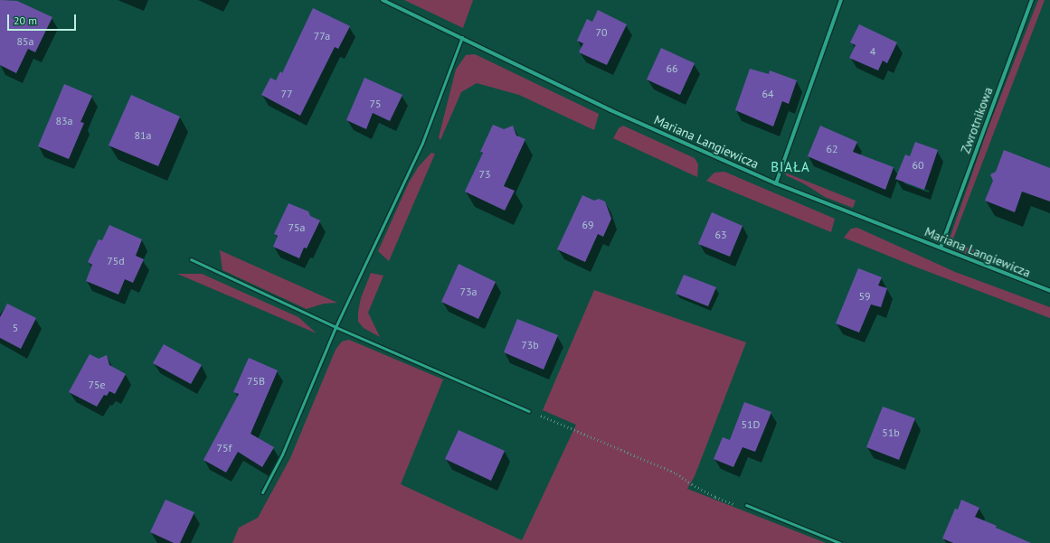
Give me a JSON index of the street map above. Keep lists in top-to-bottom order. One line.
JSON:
{"streets":{"street":["Zwrotnikowa","Mariana Langiewicza"]},"crossings":[["Zwrotnikowa","Mariana Langiewicza"]],"districts":["BIAŁA"],"house_numbers":["70","77a","85a","4","66","77","64","75","83a","81a","62","60","73","69","75a","63","75d","73a","59","5","73b","75B","75e","51D","51b","75f"],"scale_bar":"20 m"}
